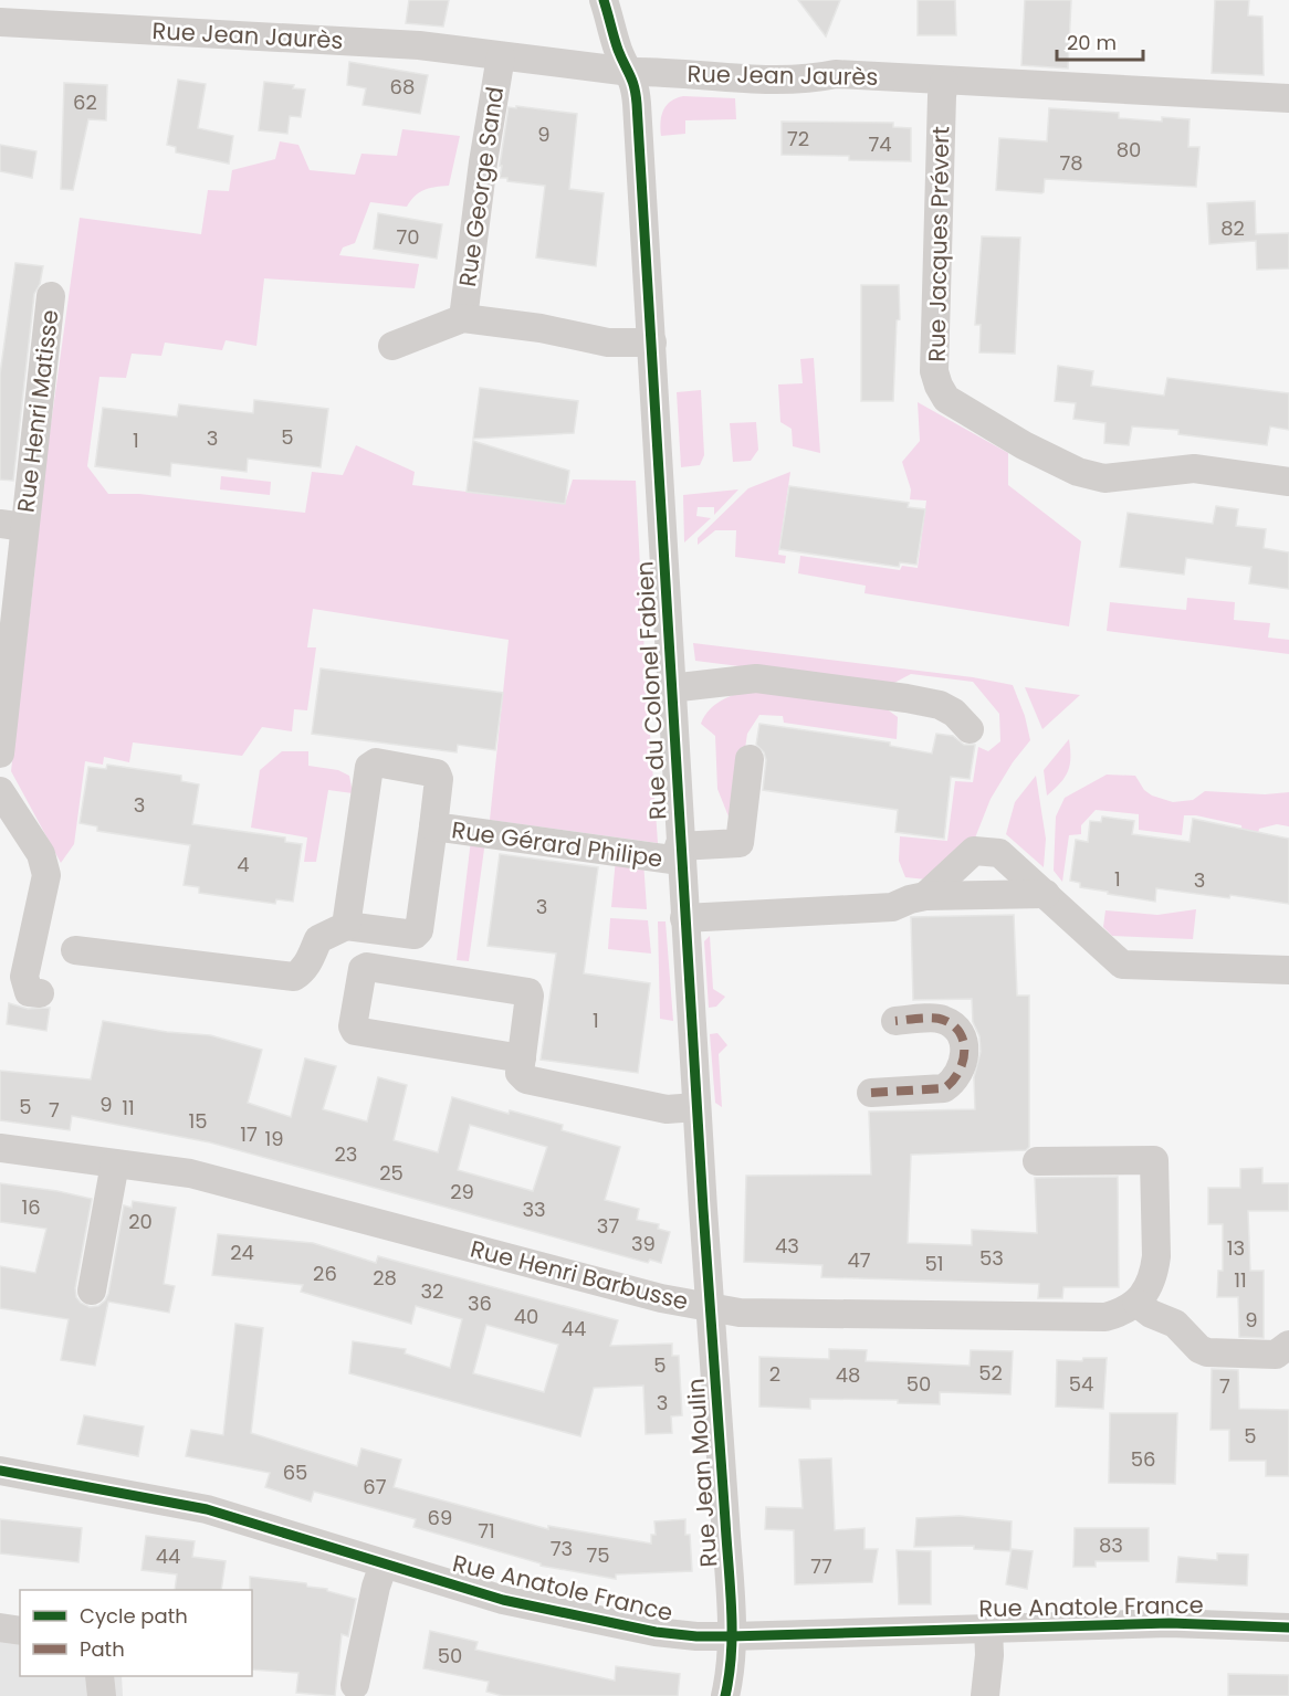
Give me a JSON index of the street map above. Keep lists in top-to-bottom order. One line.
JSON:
{"streets":{"street":["Rue Jean Jaurès","Rue George Sand","Rue Jacques Prévert","Rue Henri Matisse","Rue du Colonel Fabien","Rue Gérard Philipe","Rue Henri Barbusse","Rue Jean Moulin","Rue Anatole France"]},"crossings":[["Rue Jean Jaurès","Rue George Sand"],["Rue Jean Jaurès","Rue Jacques Prévert"],["Rue Jean Jaurès","Rue du Colonel Fabien"],["Rue du Colonel Fabien","Rue Gérard Philipe"],["Rue du Colonel Fabien","Rue Henri Barbusse"],["Rue du Colonel Fabien","Rue Jean Moulin"],["Rue Henri Barbusse","Rue Jean Moulin"],["Rue Jean Moulin","Rue Anatole France"]],"house_numbers":["68","62","9","72","74","80","78","82","70","5","3","1","3","4","1","3","3","1","9","5","11","7","15","17","19","23","25","29","16","33","20","37","39","43","13","24","53","47","51","26","28","11","32","36","40","9","44","5","52","2","48","50","54","7","3","5","56","65","67","69","71","83","73","75","44","77","50"],"legend":["Cycle path","Path"],"scale_bar":"20 m"}
